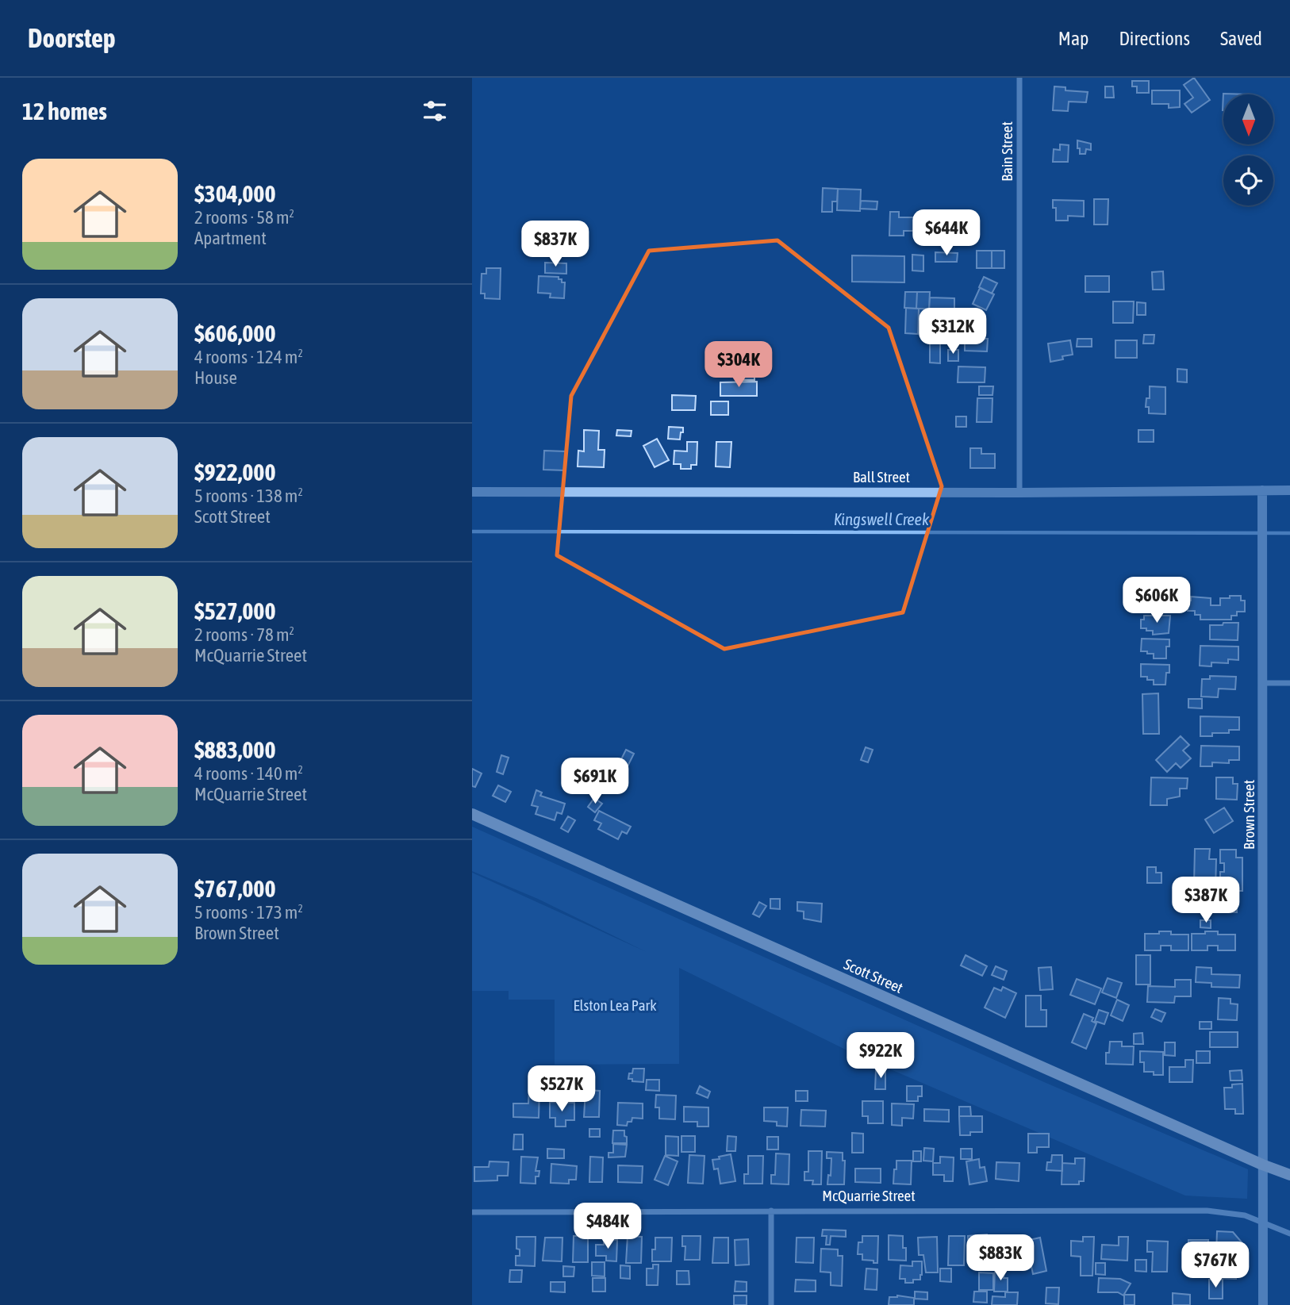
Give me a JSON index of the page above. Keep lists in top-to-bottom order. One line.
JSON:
{"streets":{"main road":["Scott Street"],"street":["Bain Street","Ball Street","Brown Street","McQuarrie Street"]},"crossings":[["Bain Street","Ball Street"],["Ball Street","Brown Street"],["Brown Street","Scott Street"],["Brown Street","McQuarrie Street"]],"water":["Kingswell Creek"],"parks":["Elston Lea Park"],"north":"bottom","page":{"header":"Doorstep","nav":["Map","Directions","Saved"],"heading":"12 homes","list":[{"name":"$304,000","note":"2 rooms · 58 m² · Apartment"},{"name":"$606,000","note":"4 rooms · 124 m² · House"},{"name":"$922,000","note":"5 rooms · 138 m² · Scott Street"},{"name":"$527,000","note":"2 rooms · 78 m² · McQuarrie Street"},{"name":"$883,000","note":"4 rooms · 140 m² · McQuarrie Street"},{"name":"$767,000","note":"5 rooms · 173 m² · Brown Street"}],"price":["$644K","$837K","$312K","$304K","$606K","$691K","$387K","$922K","$527K","$484K","$883K","$767K"]}}
